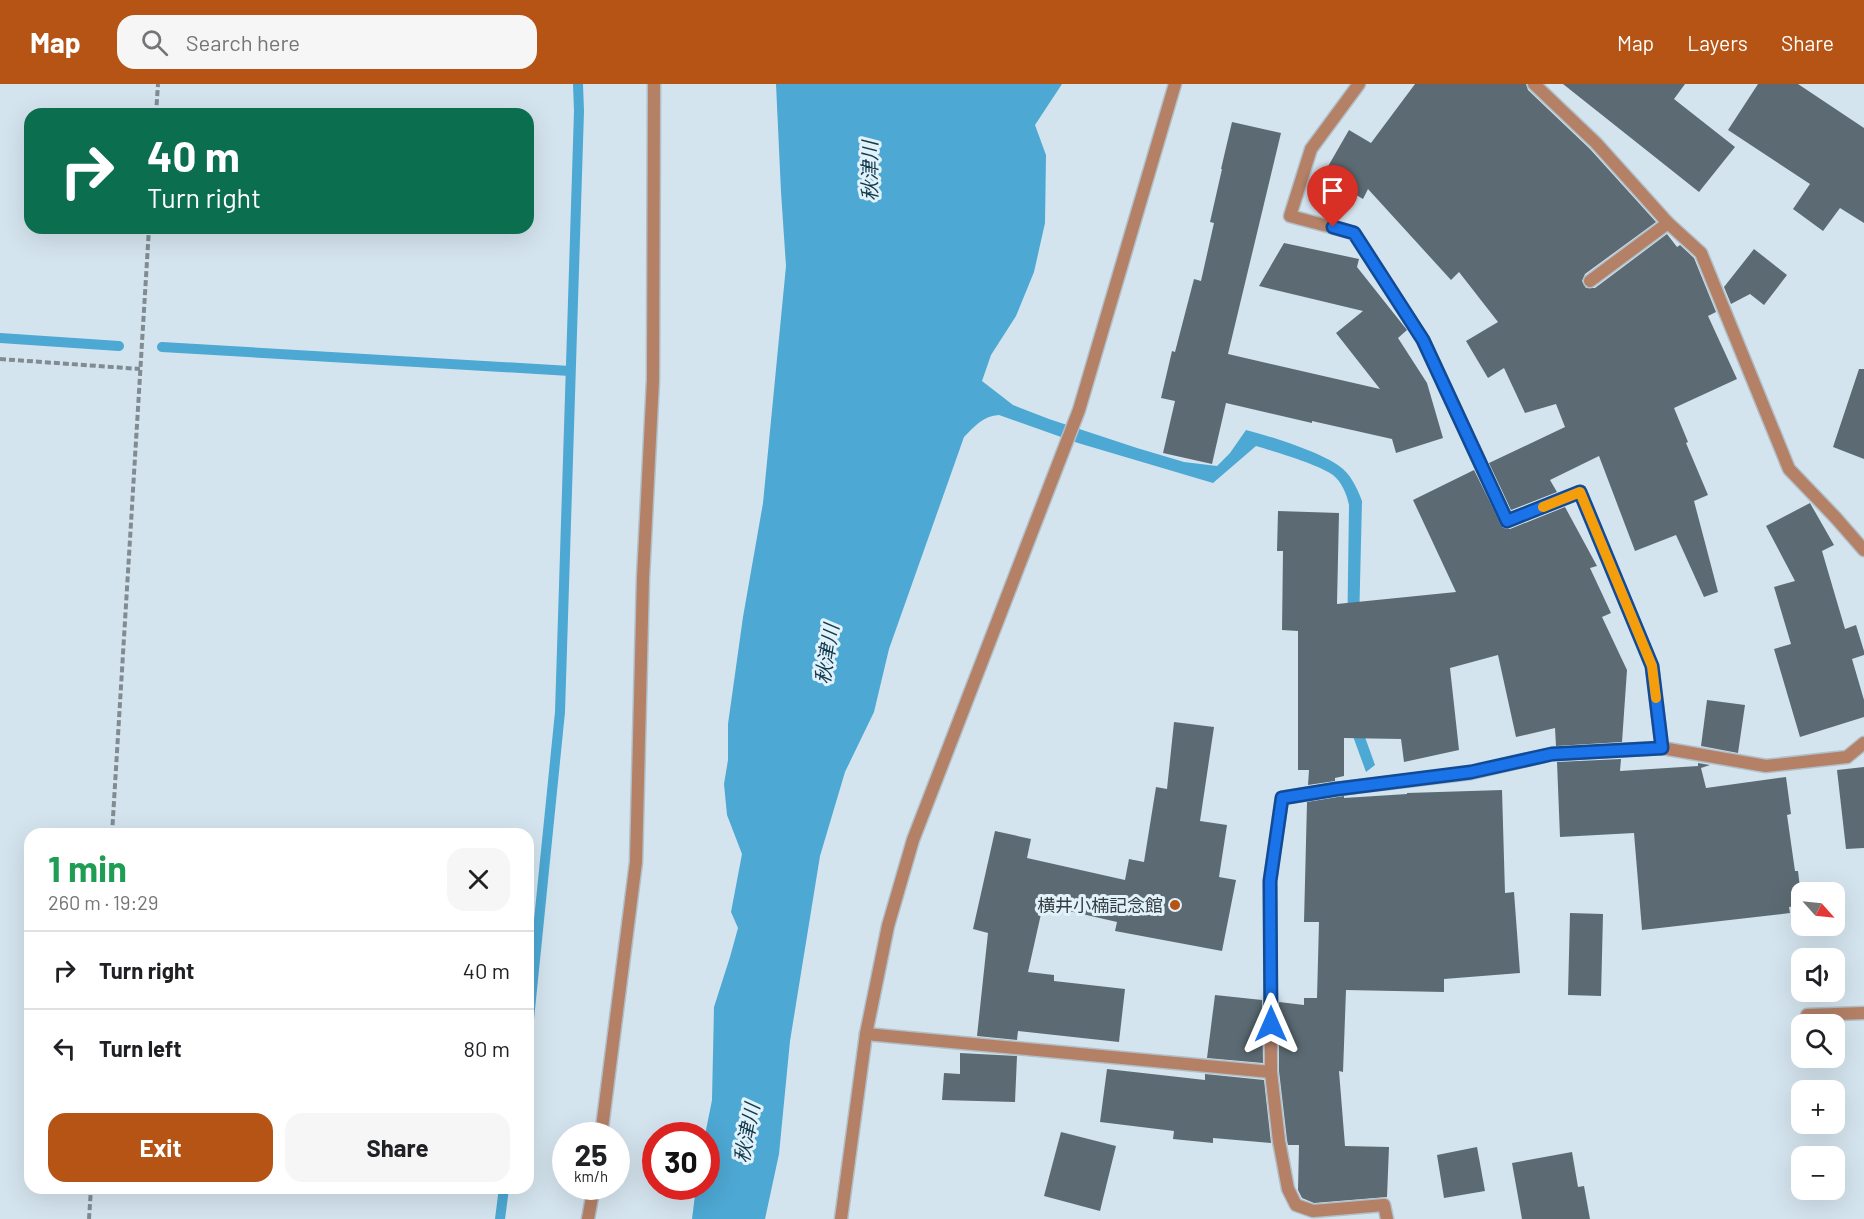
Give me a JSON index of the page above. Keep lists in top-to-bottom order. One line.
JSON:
{"water":["秋津川"],"places":["横井小楠記念館"],"north":"bottom right","page":{"header":"Map","search":"Search here","nav":["Map","Layers","Share"],"turn":["40 m","Turn right"],"heading":["1 min","260 m · 19:29"],"map_buttons":["+","−"],"list":[{"name":"Turn right","value":"40 m"},{"name":"Turn left","value":"80 m"}],"buttons":["Exit","Share"],"speed":"25 km/h","limit":"30"}}
